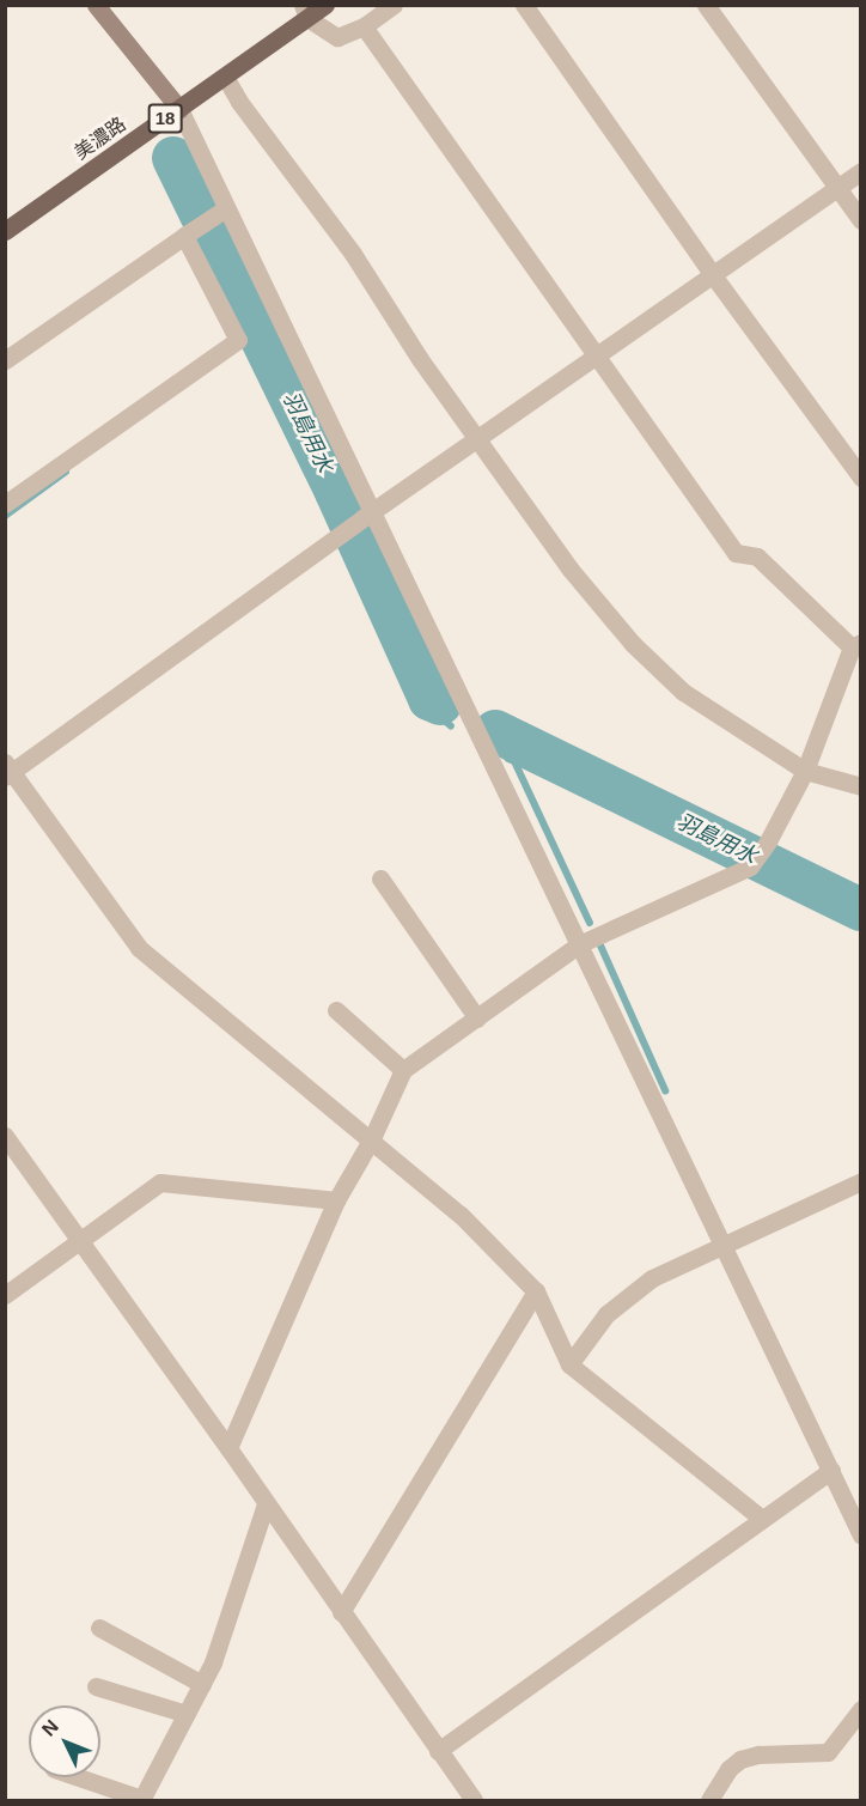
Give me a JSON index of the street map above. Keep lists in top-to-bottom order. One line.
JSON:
{"streets":{"main road":["18","美濃路"]},"water":["羽島用水"],"north":"top left"}
